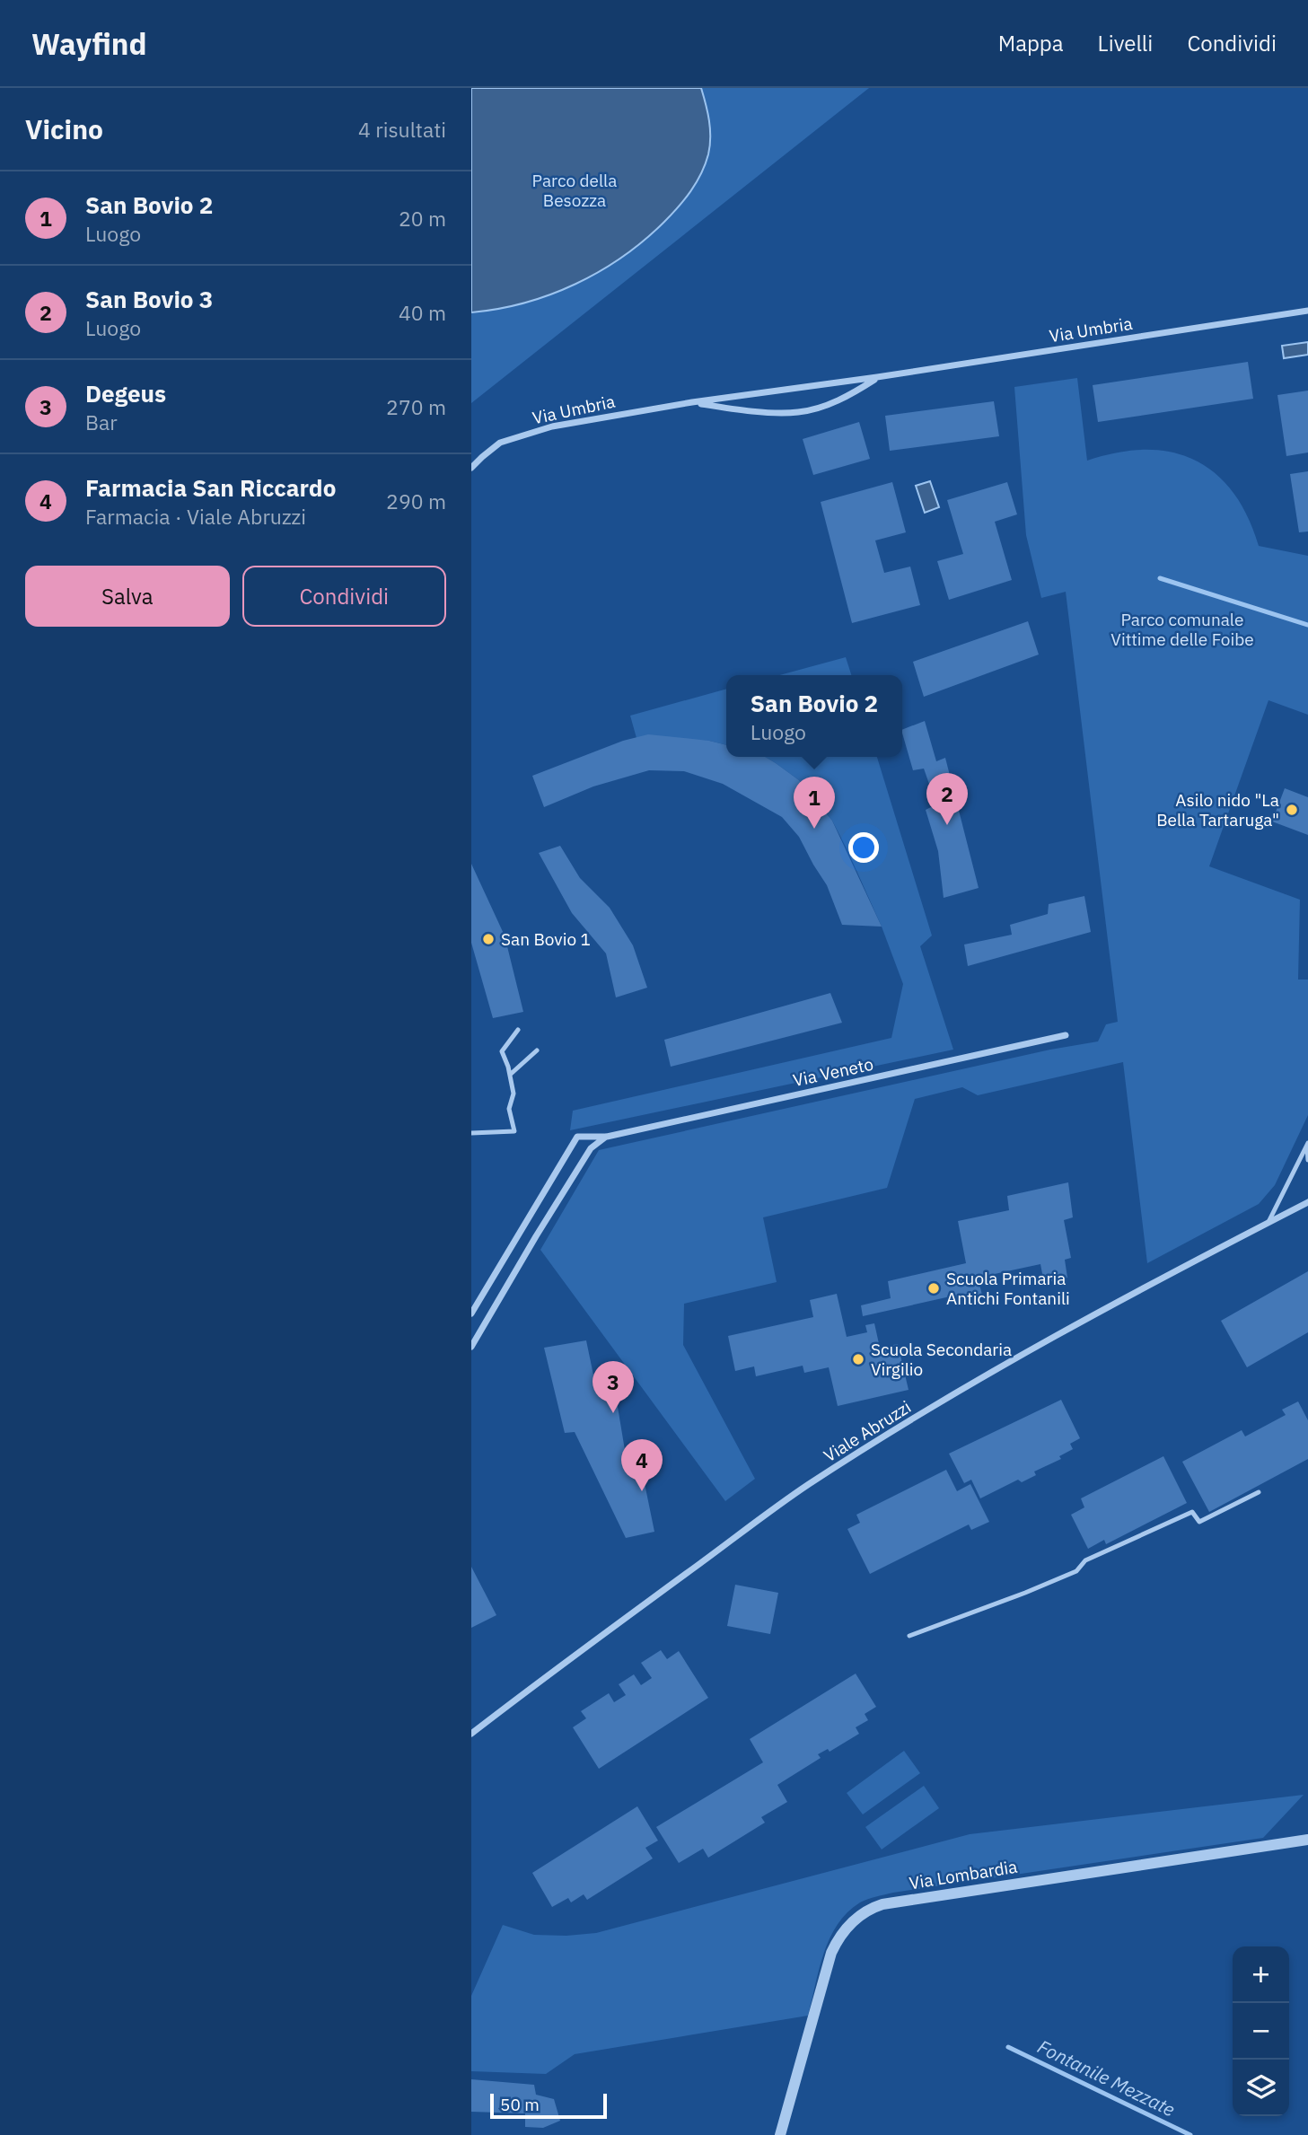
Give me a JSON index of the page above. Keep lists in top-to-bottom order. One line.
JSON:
{"streets":{"street":["Via Umbria","Via Veneto","Viale Abruzzi","Via Lombardia"]},"water":["Fontanile Mezzate"],"parks":["Parco della Besozza","Parco comunale Vittime delle Foibe"],"places":["Asilo nido \"La Bella Tartaruga\"","San Bovio 1","Scuola Primaria Antichi Fontanili","Scuola Secondaria Virgilio"],"scale_bar":"50 m","page":{"header":"Wayfind","nav":["Mappa","Livelli","Condividi"],"heading":["Vicino","4 risultati"],"list":[{"mark":"1","name":"San Bovio 2","note":"Luogo","value":"20 m"},{"mark":"2","name":"San Bovio 3","note":"Luogo","value":"40 m"},{"mark":"3","name":"Degeus","note":"Bar","value":"270 m"},{"mark":"4","name":"Farmacia San Riccardo","note":"Farmacia · Viale Abruzzi","value":"290 m"}],"buttons":["Salva","Condividi"],"popup":["San Bovio 2","Luogo"],"pins":["2","1","3","4"],"map_buttons":["+","−"],"scale":"50 m"}}
